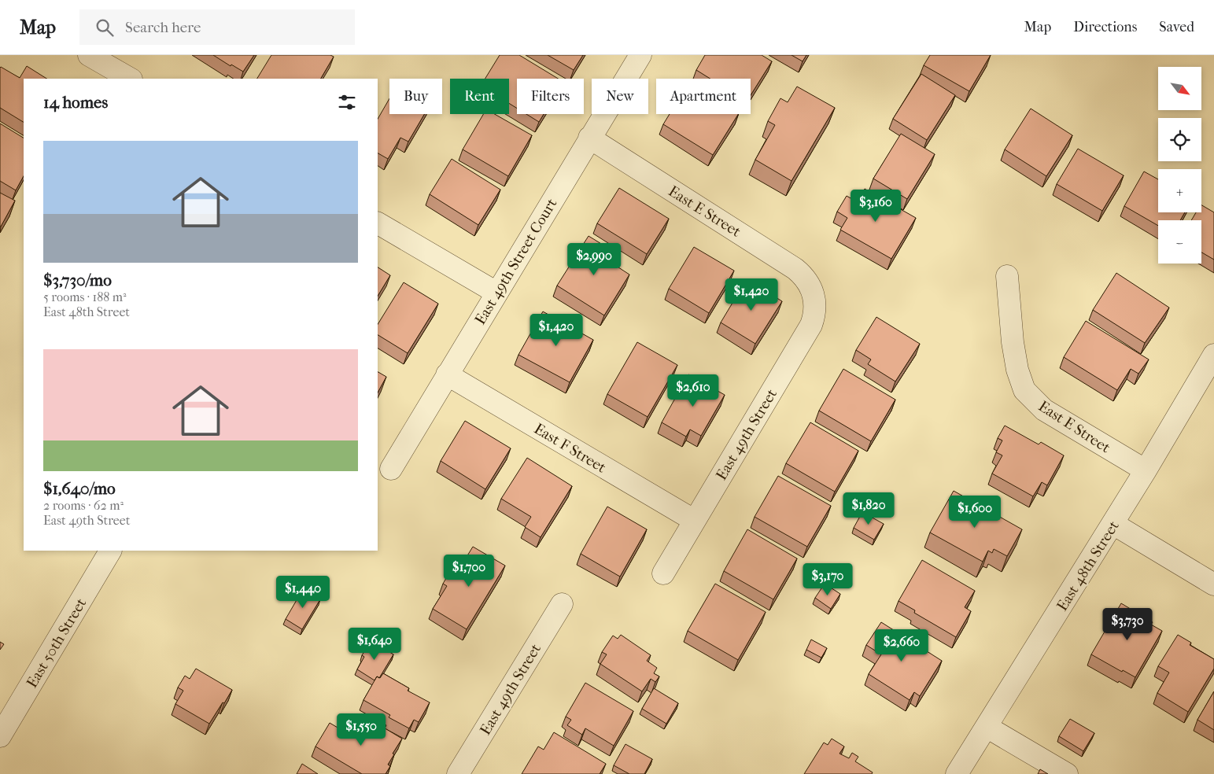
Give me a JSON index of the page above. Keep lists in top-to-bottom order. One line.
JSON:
{"streets":{"street":["East E Street","East 49th Street Court","East 49th Street","East F Street","East 48th Street","East 50th Street"]},"crossings":[["East E Street","East 49th Street Court"],["East E Street","East 49th Street"],["East E Street","East 48th Street"],["East 49th Street Court","East F Street"],["East 49th Street","East F Street"]],"north":"bottom right","page":{"header":"Map","search":"Search here","nav":["Map","Directions","Saved"],"map_buttons":["+","−"],"chip":["Buy","Rent","Filters","New","Apartment"],"heading":"14 homes","list":[{"name":"$3,730/mo","note":"5 rooms · 188 m² · East 48th Street"},{"name":"$1,640/mo","note":"2 rooms · 62 m² · East 49th Street"}],"price":["$3,160","$2,990","$1,420","$1,420","$2,610","$1,820","$1,600","$1,700","$3,170","$1,440","$3,730","$1,640","$2,660","$1,550"]}}
